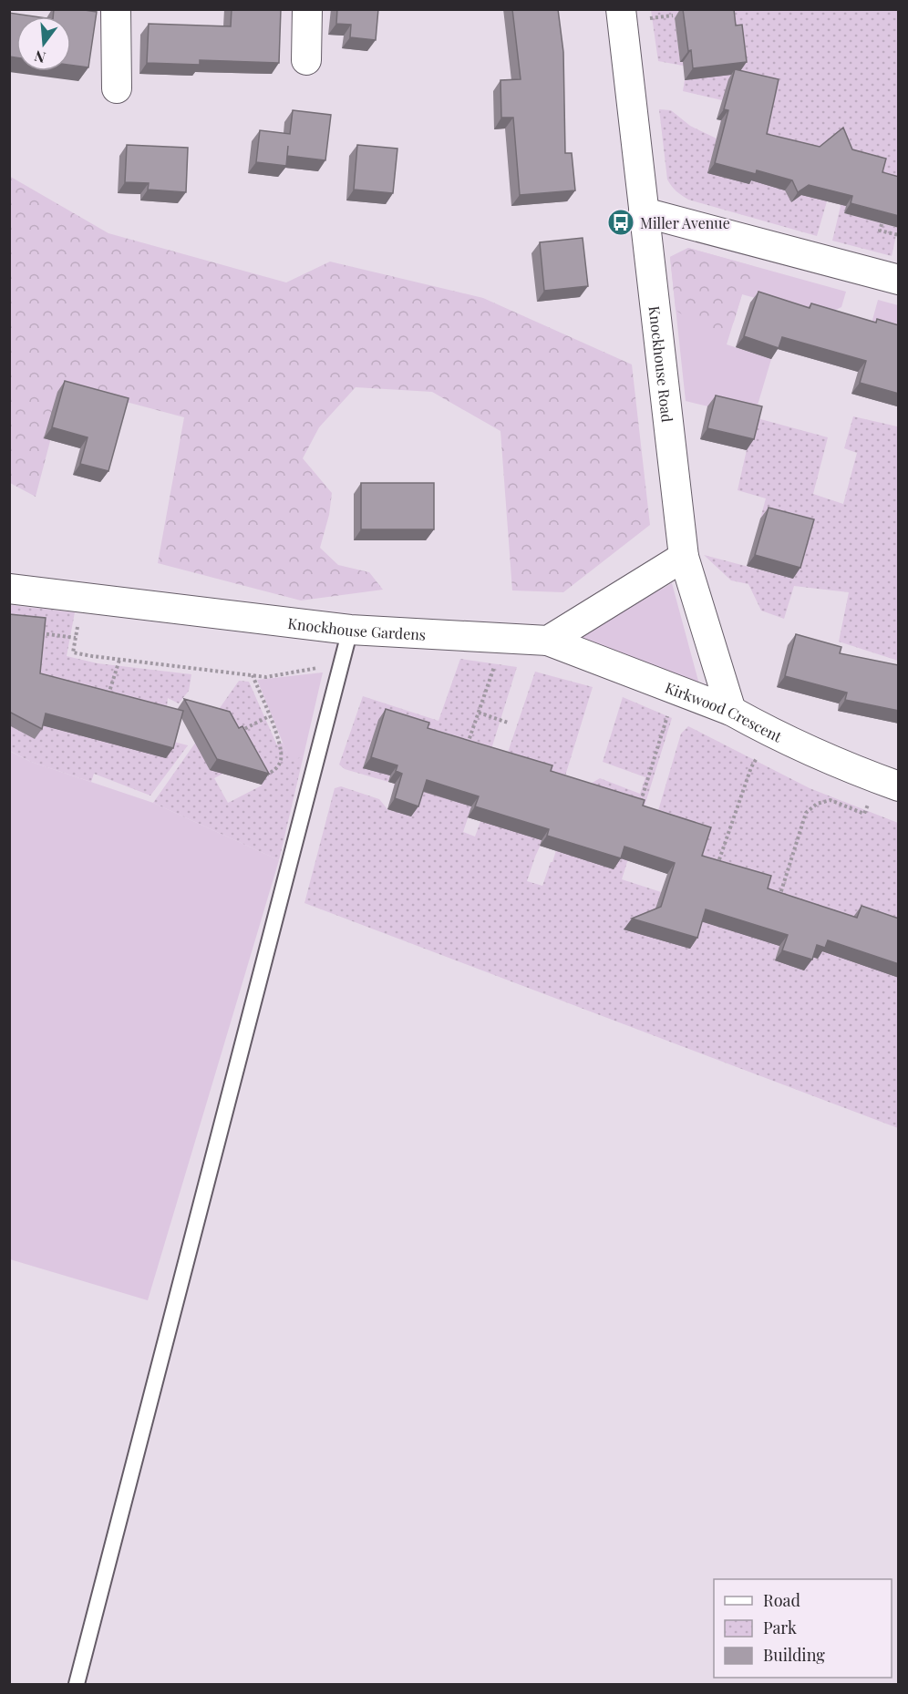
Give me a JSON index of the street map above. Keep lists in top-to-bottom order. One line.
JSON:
{"streets":{"street":["Knockhouse Road","Knockhouse Gardens","Kirkwood Crescent"]},"crossings":[["Knockhouse Road","Kirkwood Crescent"],["Knockhouse Gardens","Kirkwood Crescent"]],"places":{"bus stop":["Miller Avenue"]},"legend":["Road","Park","Building"],"north":"bottom"}
